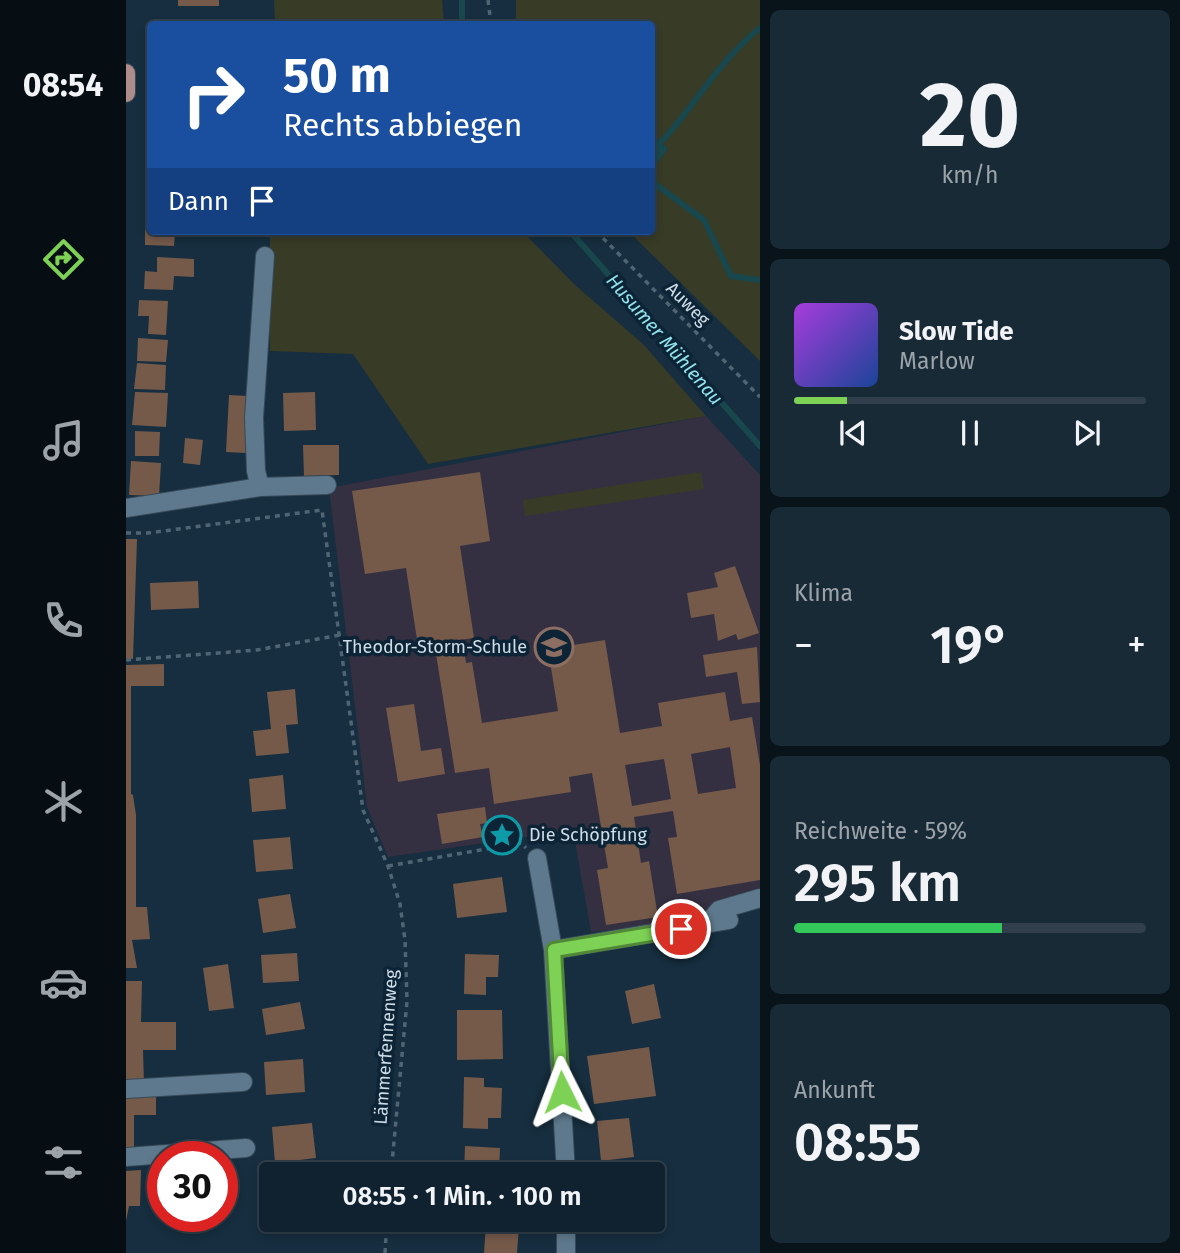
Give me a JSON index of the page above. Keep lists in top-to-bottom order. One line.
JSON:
{"streets":{"path":["Auweg","Lämmerfennenweg"]},"water":["Husumer Mühlenau"],"places":{"school or university":["Theodor-Storm-Schule"],"place":["Die Schöpfung"]},"page":{"tabs":"08:54","tile":[["20","km/h"],"Klima",["Reichweite · 59%","295 km"],["Ankunft","08:55"]],"turn":["50 m","Rechts abbiegen"],"then":"Dann","song":["Slow Tide","Marlow"],"heat":["−","19°","+"],"limit":"30","trip":"08:55 · 1 Min. · 100 m"}}
